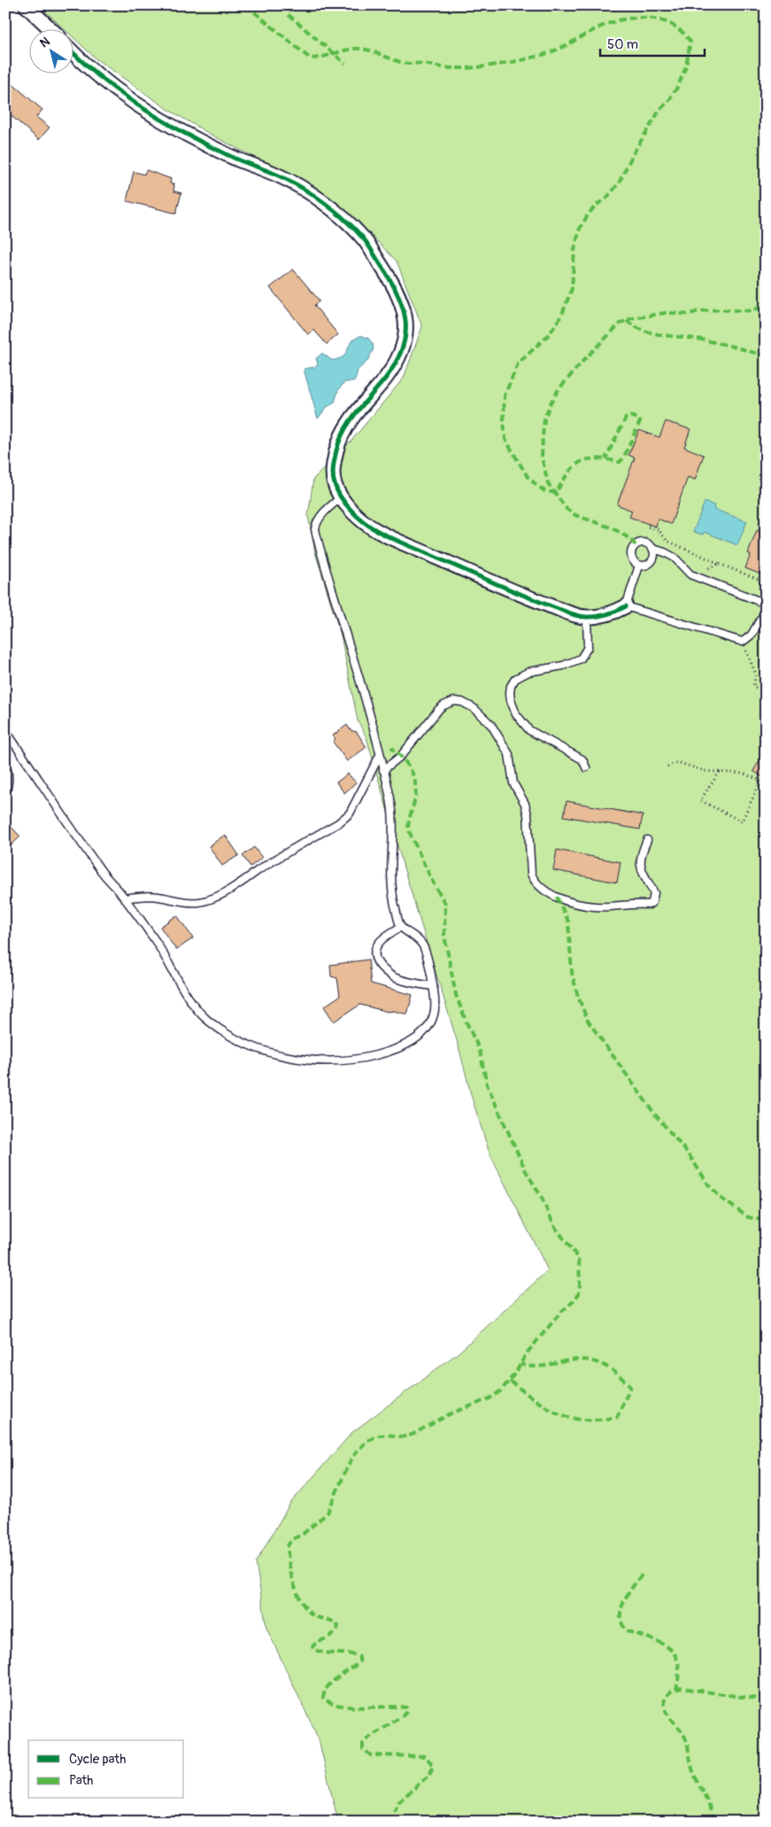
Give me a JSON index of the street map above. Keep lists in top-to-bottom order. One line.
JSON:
{"legend":["Cycle path","Path"],"scale_bar":"50 m","north":"top left"}
